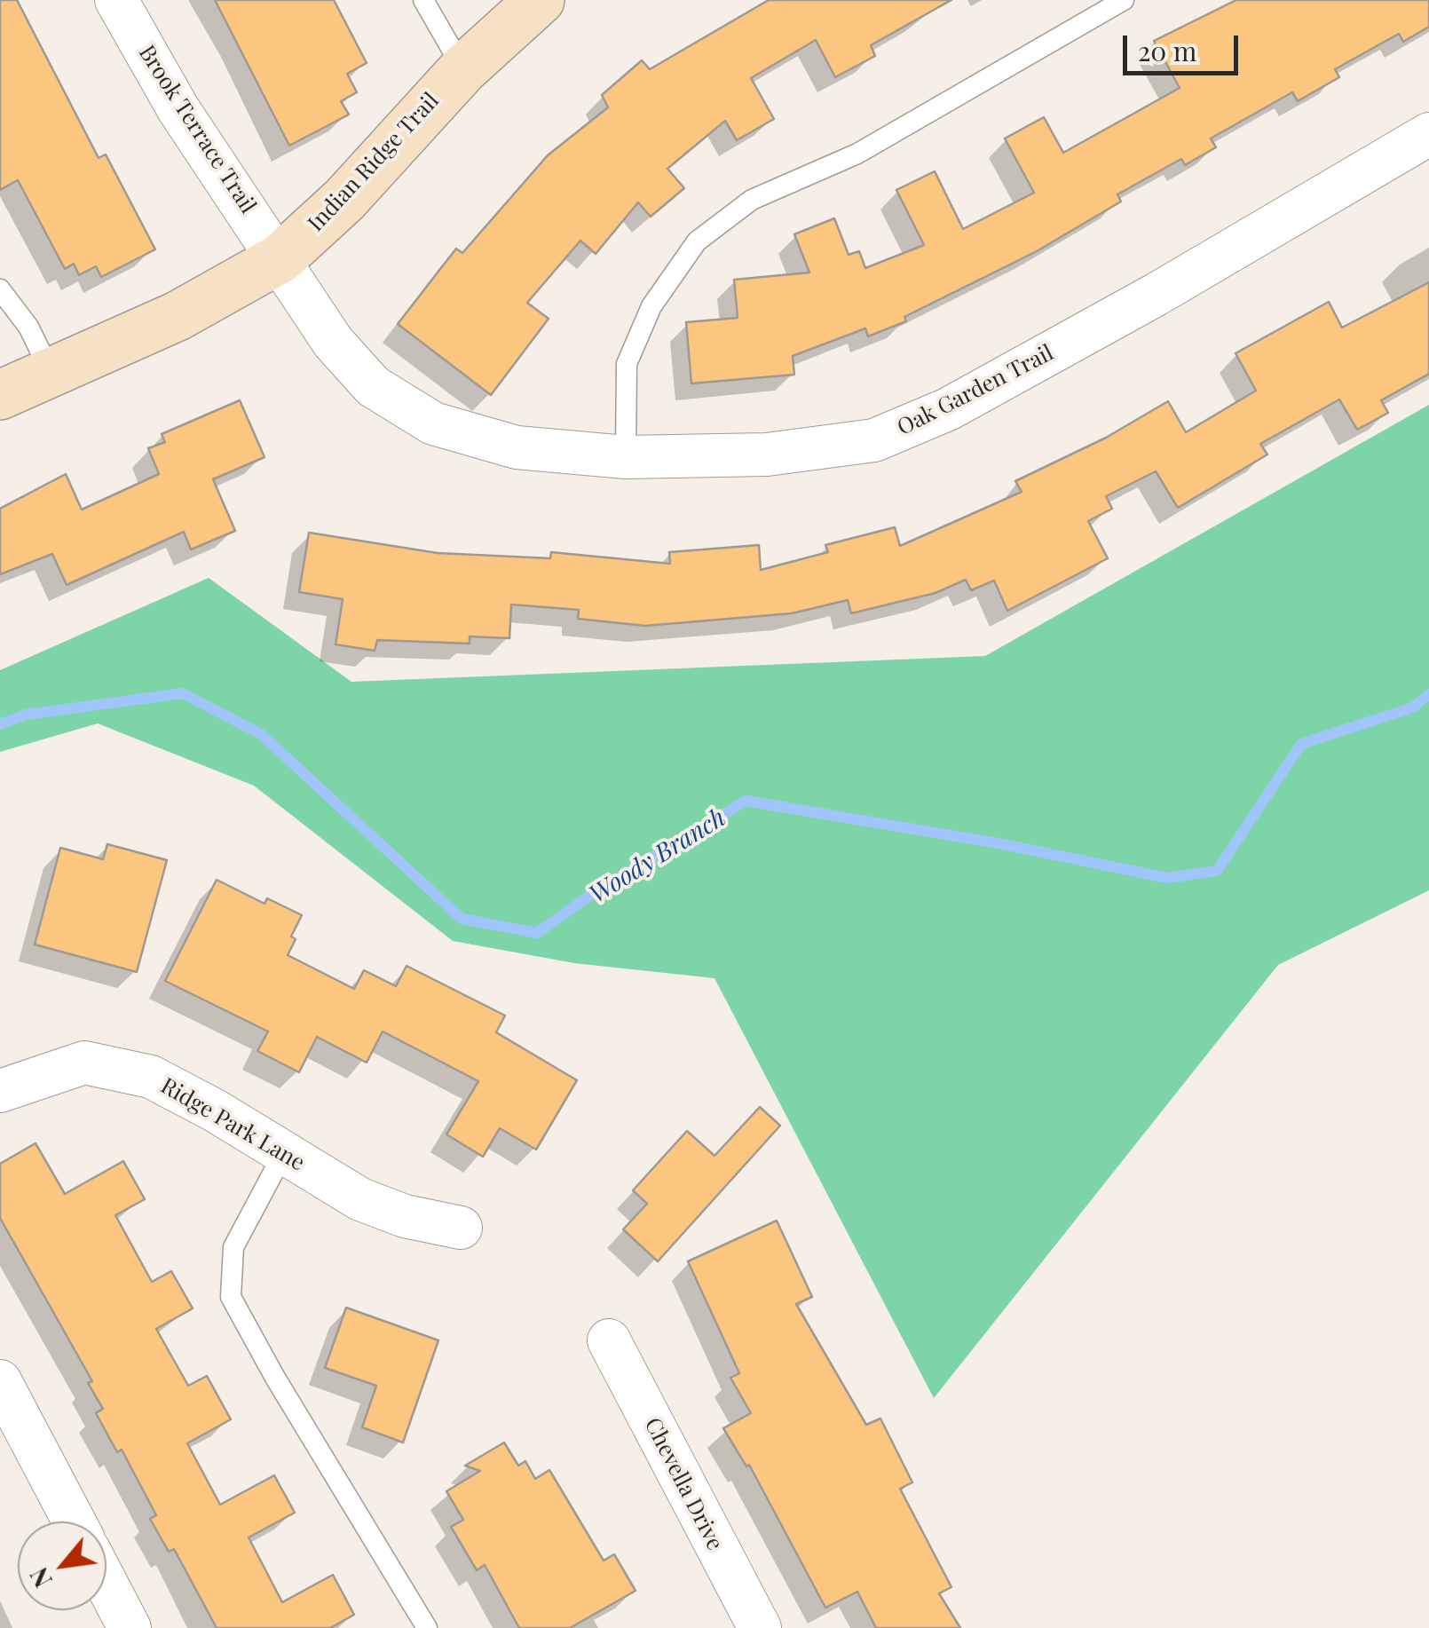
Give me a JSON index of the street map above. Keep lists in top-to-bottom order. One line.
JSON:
{"streets":{"street":["Brook Terrace Trail","Indian Ridge Trail","Oak Garden Trail","Ridge Park Lane","Chevella Drive"]},"crossings":[["Brook Terrace Trail","Indian Ridge Trail"],["Brook Terrace Trail","Oak Garden Trail"],["Indian Ridge Trail","Oak Garden Trail"]],"water":["Woody Branch"],"scale_bar":"20 m","north":"bottom left"}
